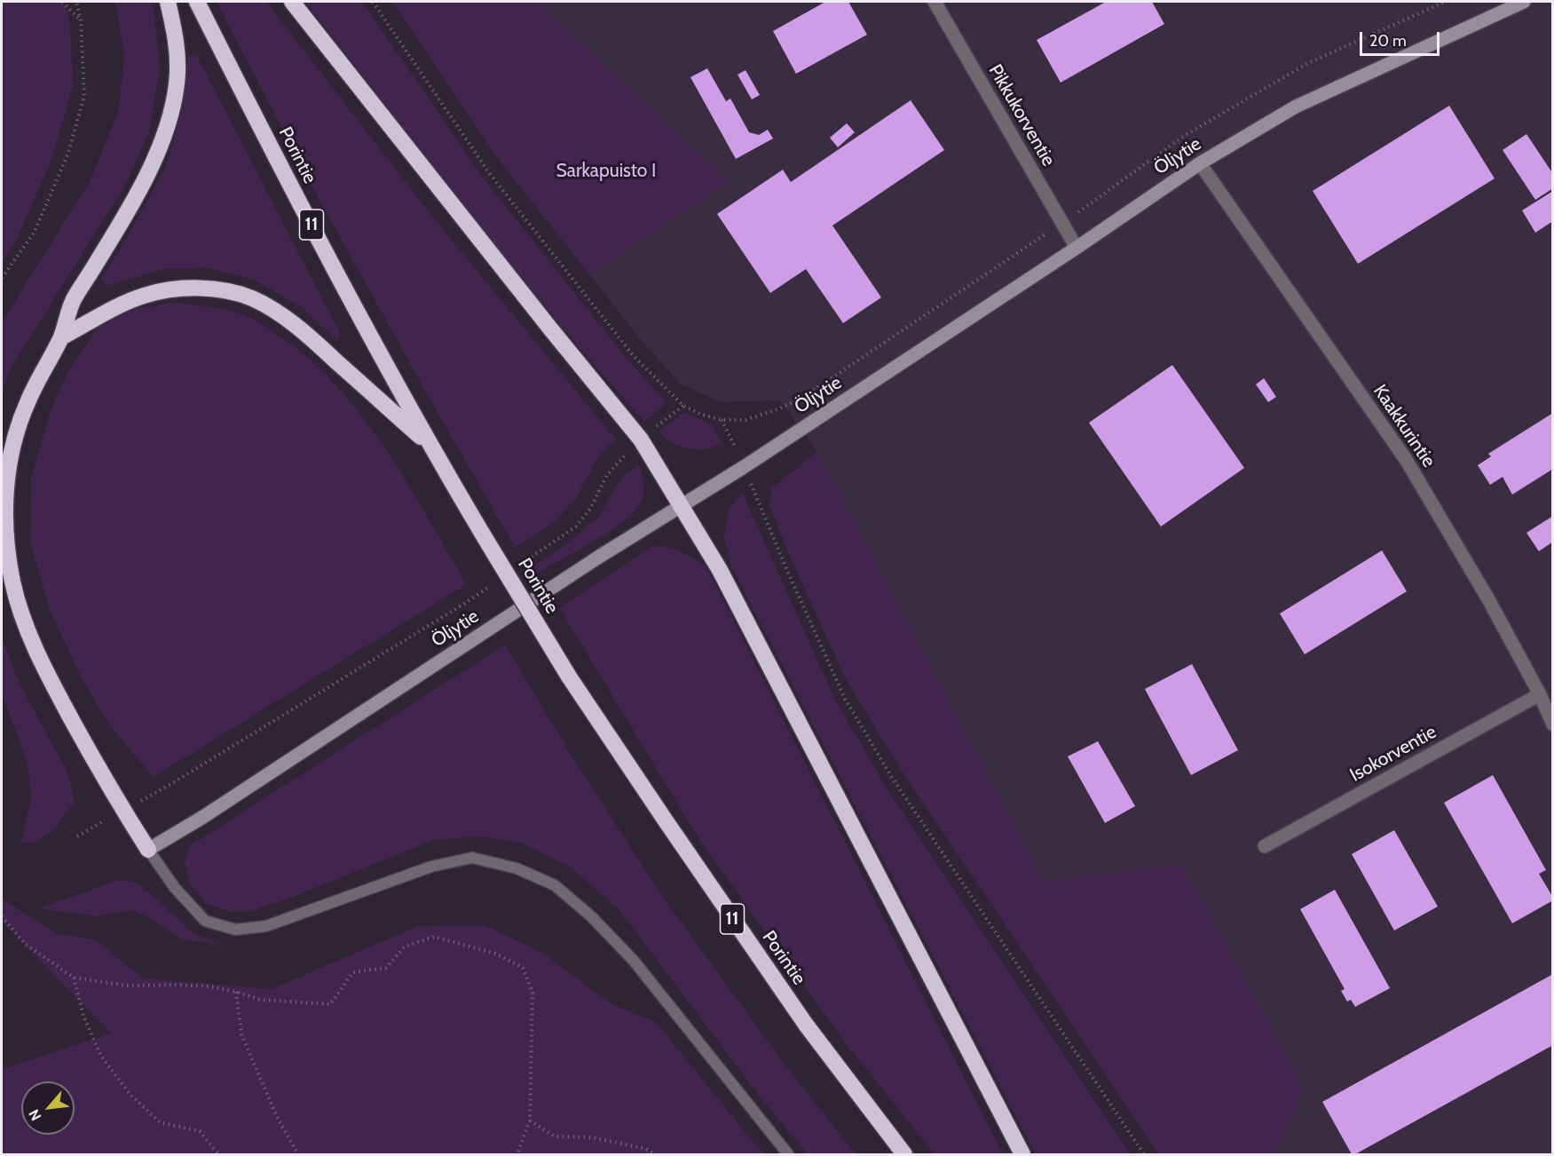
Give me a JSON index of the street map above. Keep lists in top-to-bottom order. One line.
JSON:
{"streets":{"highway":["Porintie","11"],"main road":["Öljytie"],"street":["Pikkukorventie","Kaakkurintie","Isokorventie"]},"crossings":[["Pikkukorventie","Öljytie"],["Öljytie","Kaakkurintie"],["Kaakkurintie","Isokorventie"]],"parks":["Sarkapuisto I"],"scale_bar":"20 m","north":"bottom left"}
